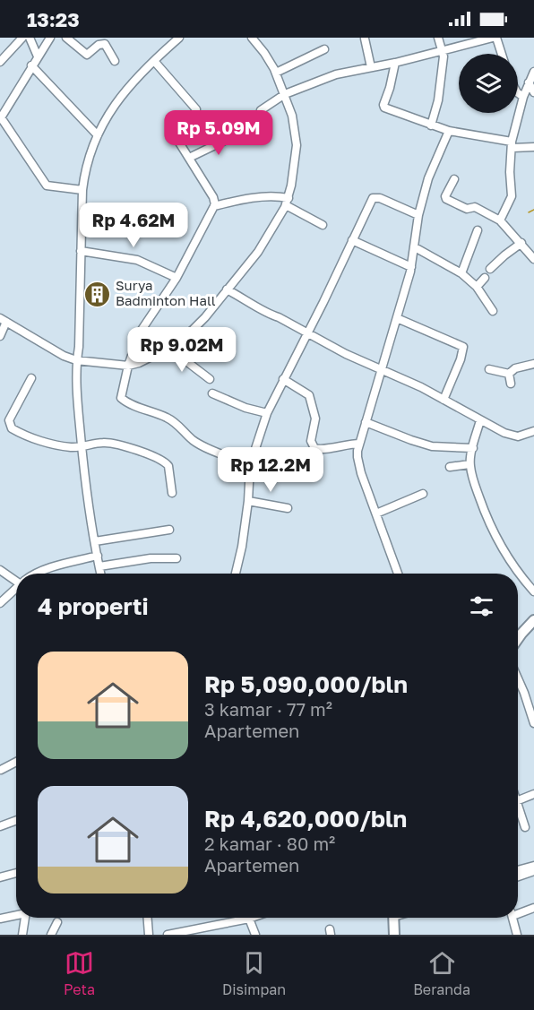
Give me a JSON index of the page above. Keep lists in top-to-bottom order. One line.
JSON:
{"places":{"building":["Surya Badminton Hall"]},"page":{"status":"13:23","price":["Rp 5.09M","Rp 4.62M","Rp 9.02M","Rp 12.2M"],"heading":"4 properti","list":[{"name":"Rp 5,090,000/bln","note":"3 kamar · 77 m² · Apartemen"},{"name":"Rp 4,620,000/bln","note":"2 kamar · 80 m² · Apartemen"}],"tabs":["Peta","Disimpan","Beranda"]}}
